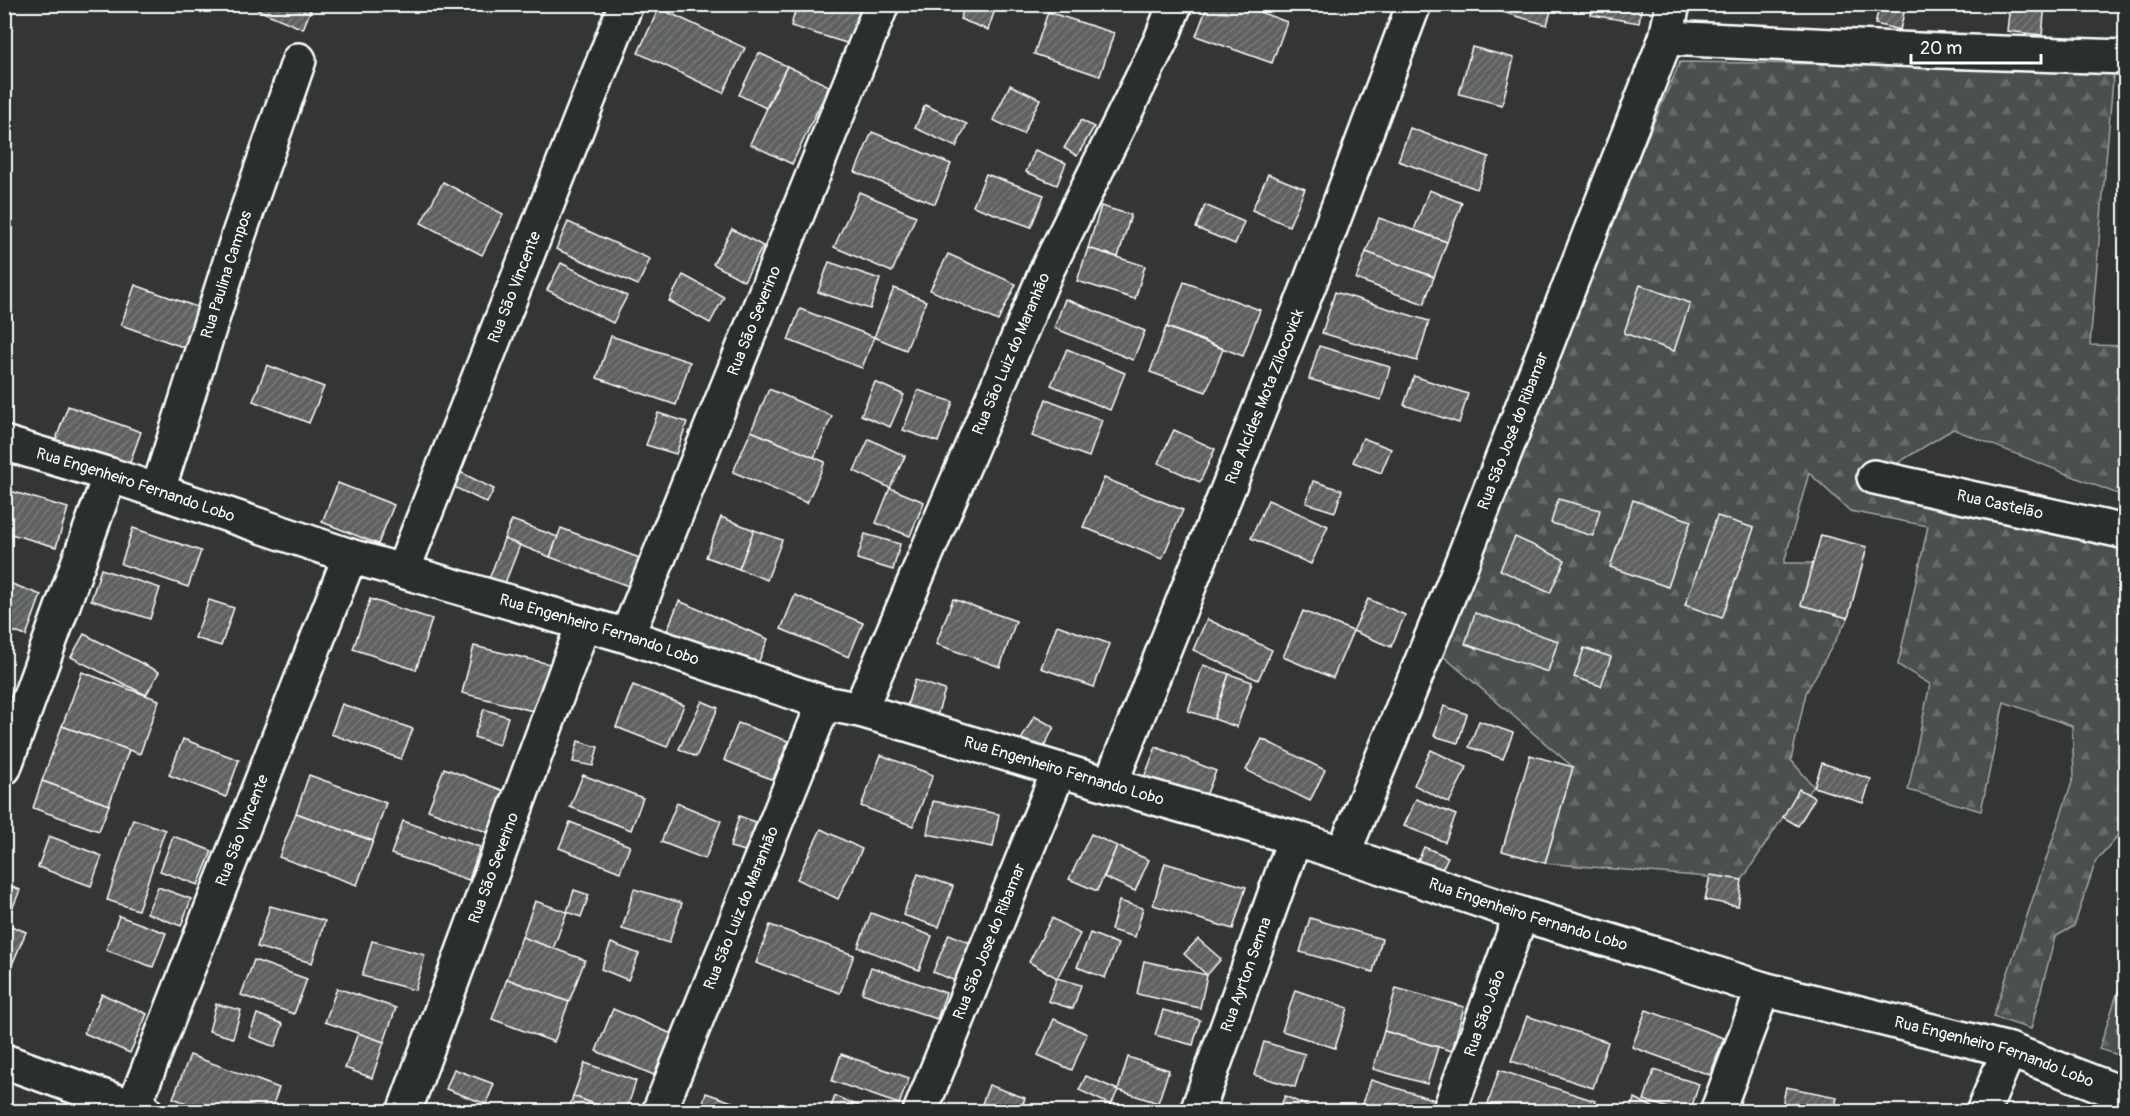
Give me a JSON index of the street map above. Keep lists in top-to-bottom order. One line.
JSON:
{"streets":{"street":["Rua Paulina Campos","Rua São Vincente","Rua São Severino","Rua São Luiz do Maranhão","Rua Alcídes Mota Zilocovick","Rua São José do Ribamar","Rua Engenheiro Fernando Lobo","Rua Castelão","Rua São Jose do Ribamar","Rua Ayrton Senna","Rua São João"]},"crossings":[["Rua Paulina Campos","Rua Engenheiro Fernando Lobo"],["Rua São Vincente","Rua Engenheiro Fernando Lobo"],["Rua São Severino","Rua Engenheiro Fernando Lobo"],["Rua São Luiz do Maranhão","Rua Engenheiro Fernando Lobo"],["Rua Alcídes Mota Zilocovick","Rua Engenheiro Fernando Lobo"],["Rua São José do Ribamar","Rua Engenheiro Fernando Lobo"],["Rua Engenheiro Fernando Lobo","Rua São Jose do Ribamar"],["Rua Engenheiro Fernando Lobo","Rua Ayrton Senna"],["Rua Engenheiro Fernando Lobo","Rua São João"]],"scale_bar":"20 m"}
